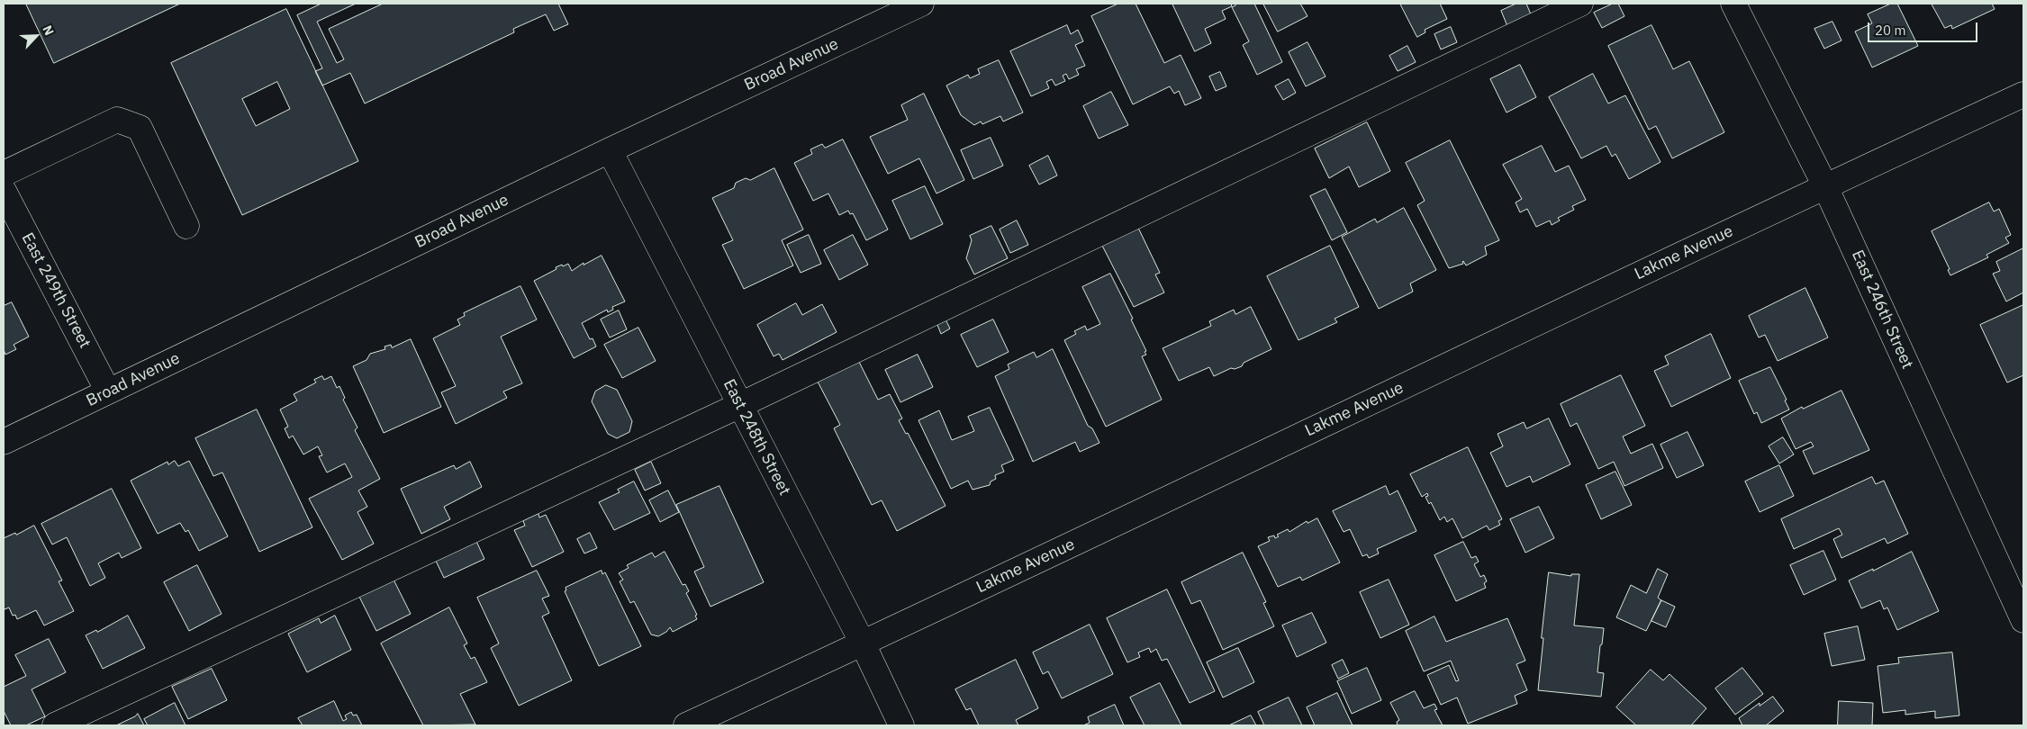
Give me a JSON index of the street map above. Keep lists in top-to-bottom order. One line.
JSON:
{"streets":{"street":["Broad Avenue","Lakme Avenue","East 249th Street","East 246th Street","East 248th Street"]},"crossings":[["Broad Avenue","East 249th Street"],["Broad Avenue","East 248th Street"],["Lakme Avenue","East 246th Street"],["Lakme Avenue","East 248th Street"]],"scale_bar":"20 m","north":"top right"}
